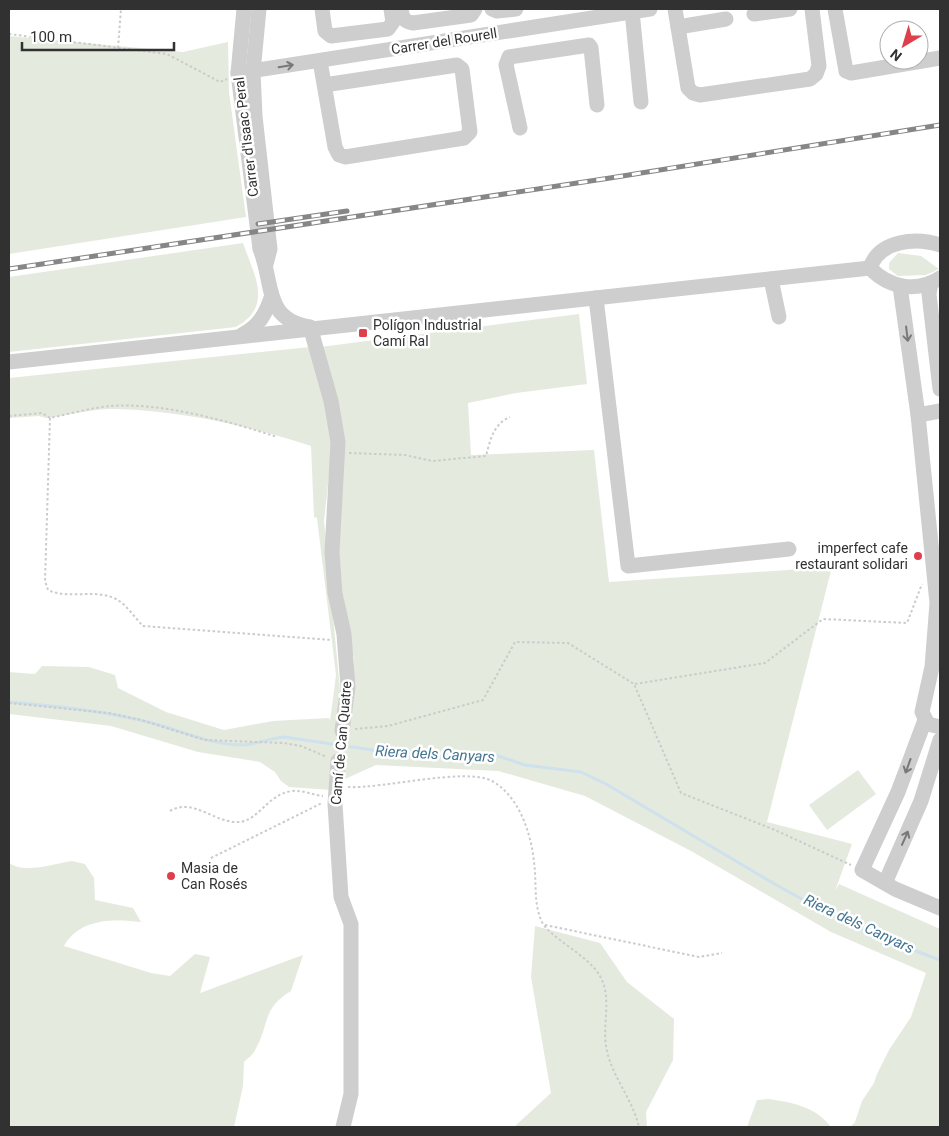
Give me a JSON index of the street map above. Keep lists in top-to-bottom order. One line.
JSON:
{"streets":{"street":["Carrer del Rourell","Carrer d'Isaac Peral","Camí de Can Quatre"]},"crossings":[["Carrer del Rourell","Carrer d'Isaac Peral"]],"water":["Riera dels Canyars"],"places":{"transit":["Polígon Industrial Camí Ral"],"other":["imperfect cafe restaurant solidari","Masia de Can Rosés"]},"scale_bar":"100 m","north":"bottom left"}
